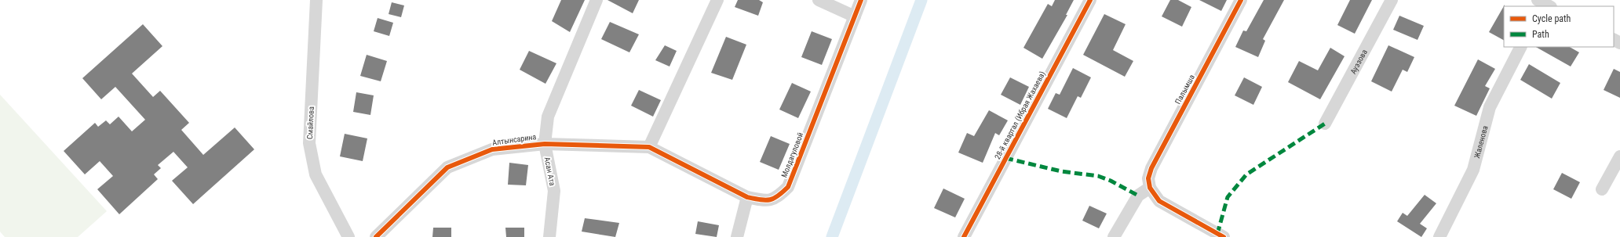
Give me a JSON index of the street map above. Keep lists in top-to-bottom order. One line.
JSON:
{"streets":{"street":["Ауэзова","Палымша","28-й квартал (Ибрая Жахаева)","Смайлова","Алтынсарина","Жаленова","Молдагуловой","Асан Ата"]},"crossings":[["Алтынсарина","Молдагуловой"],["Алтынсарина","Асан Ата"]],"legend":["Cycle path","Path"]}
